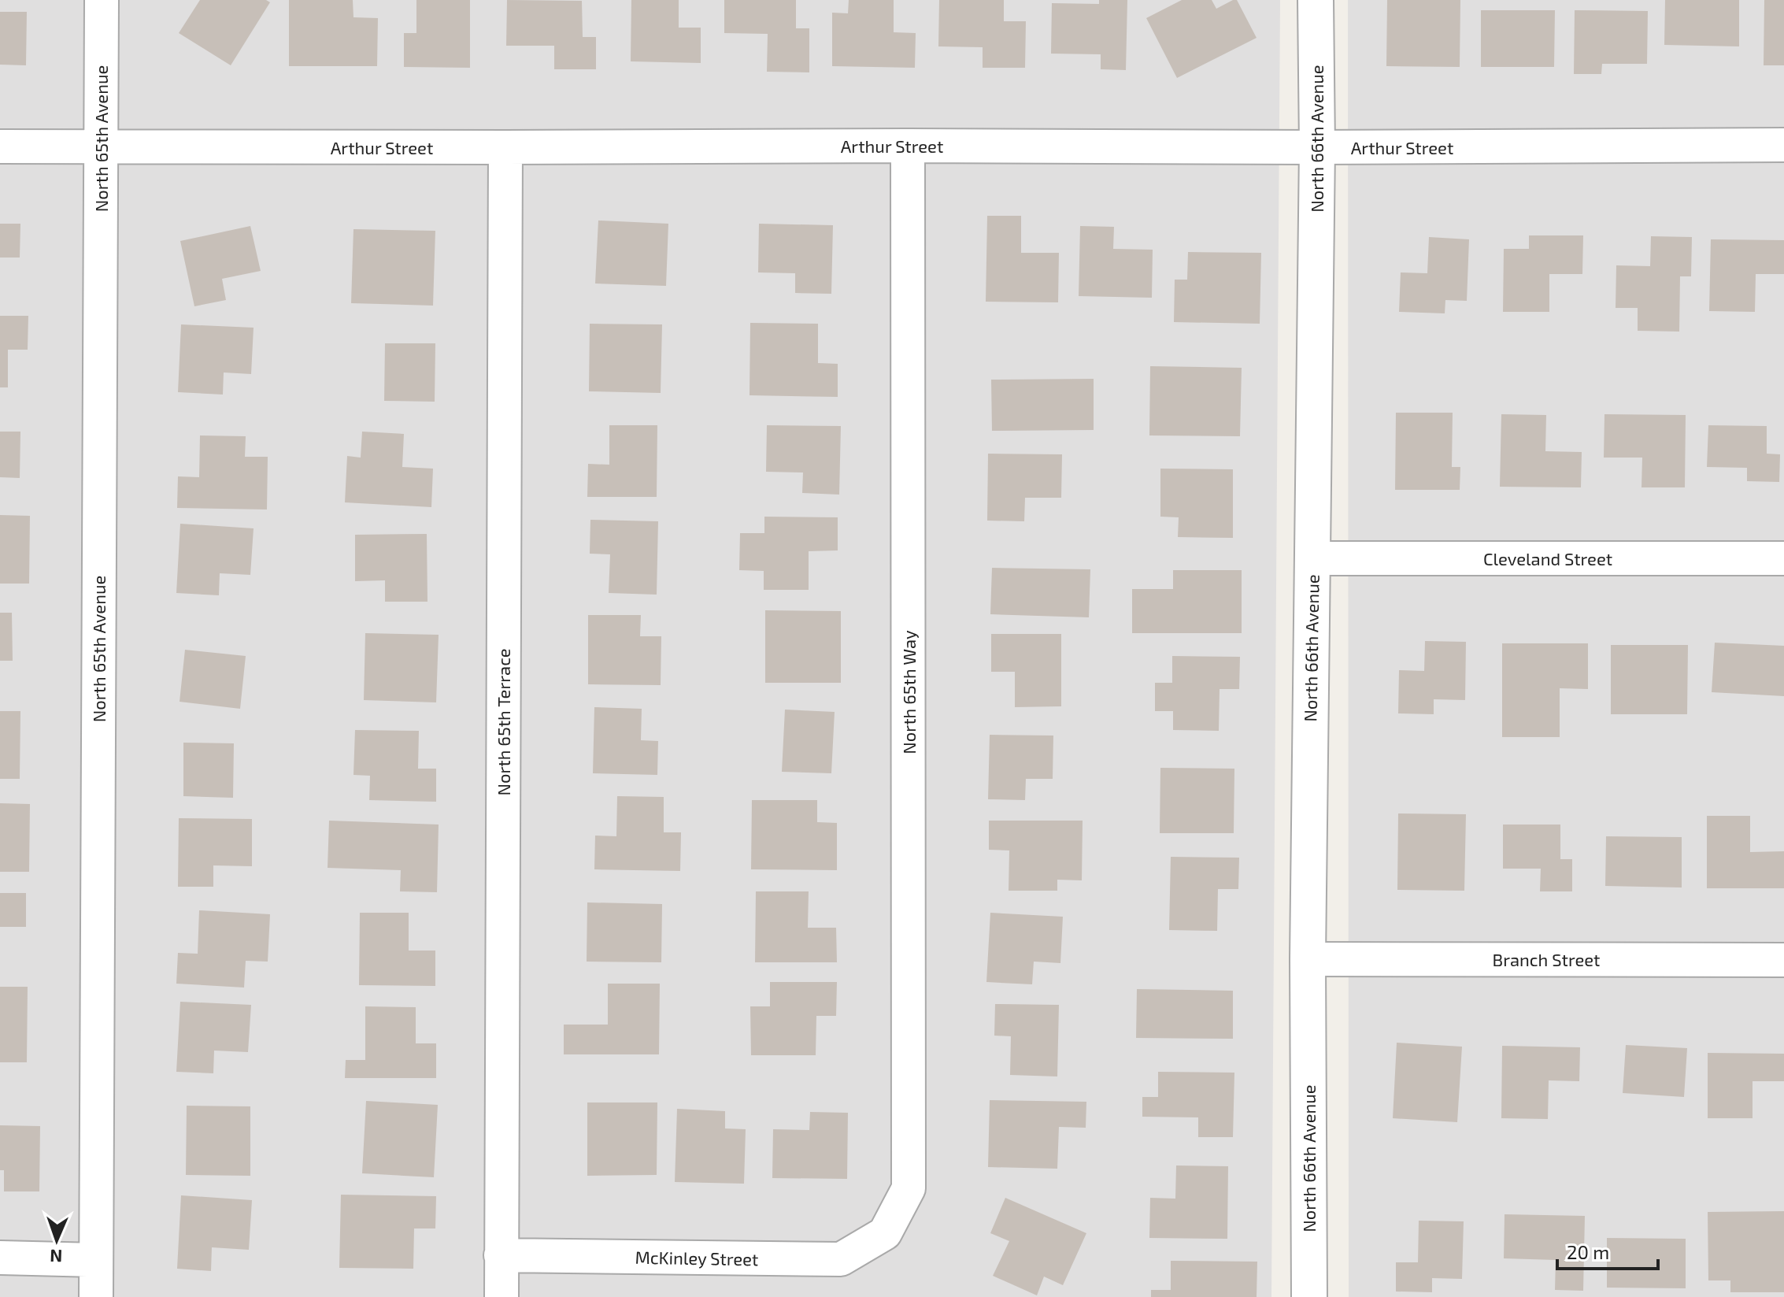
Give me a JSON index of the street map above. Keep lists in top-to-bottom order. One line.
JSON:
{"streets":{"street":["North 65th Avenue","North 66th Avenue","Arthur Street","Cleveland Street","North 65th Way","North 65th Terrace","Branch Street","McKinley Street"]},"crossings":[["North 65th Avenue","Arthur Street"],["North 66th Avenue","Arthur Street"],["North 66th Avenue","Cleveland Street"],["North 66th Avenue","Branch Street"],["Arthur Street","North 65th Way"],["Arthur Street","North 65th Terrace"],["North 65th Way","McKinley Street"],["North 65th Terrace","McKinley Street"]],"scale_bar":"20 m","north":"bottom"}
